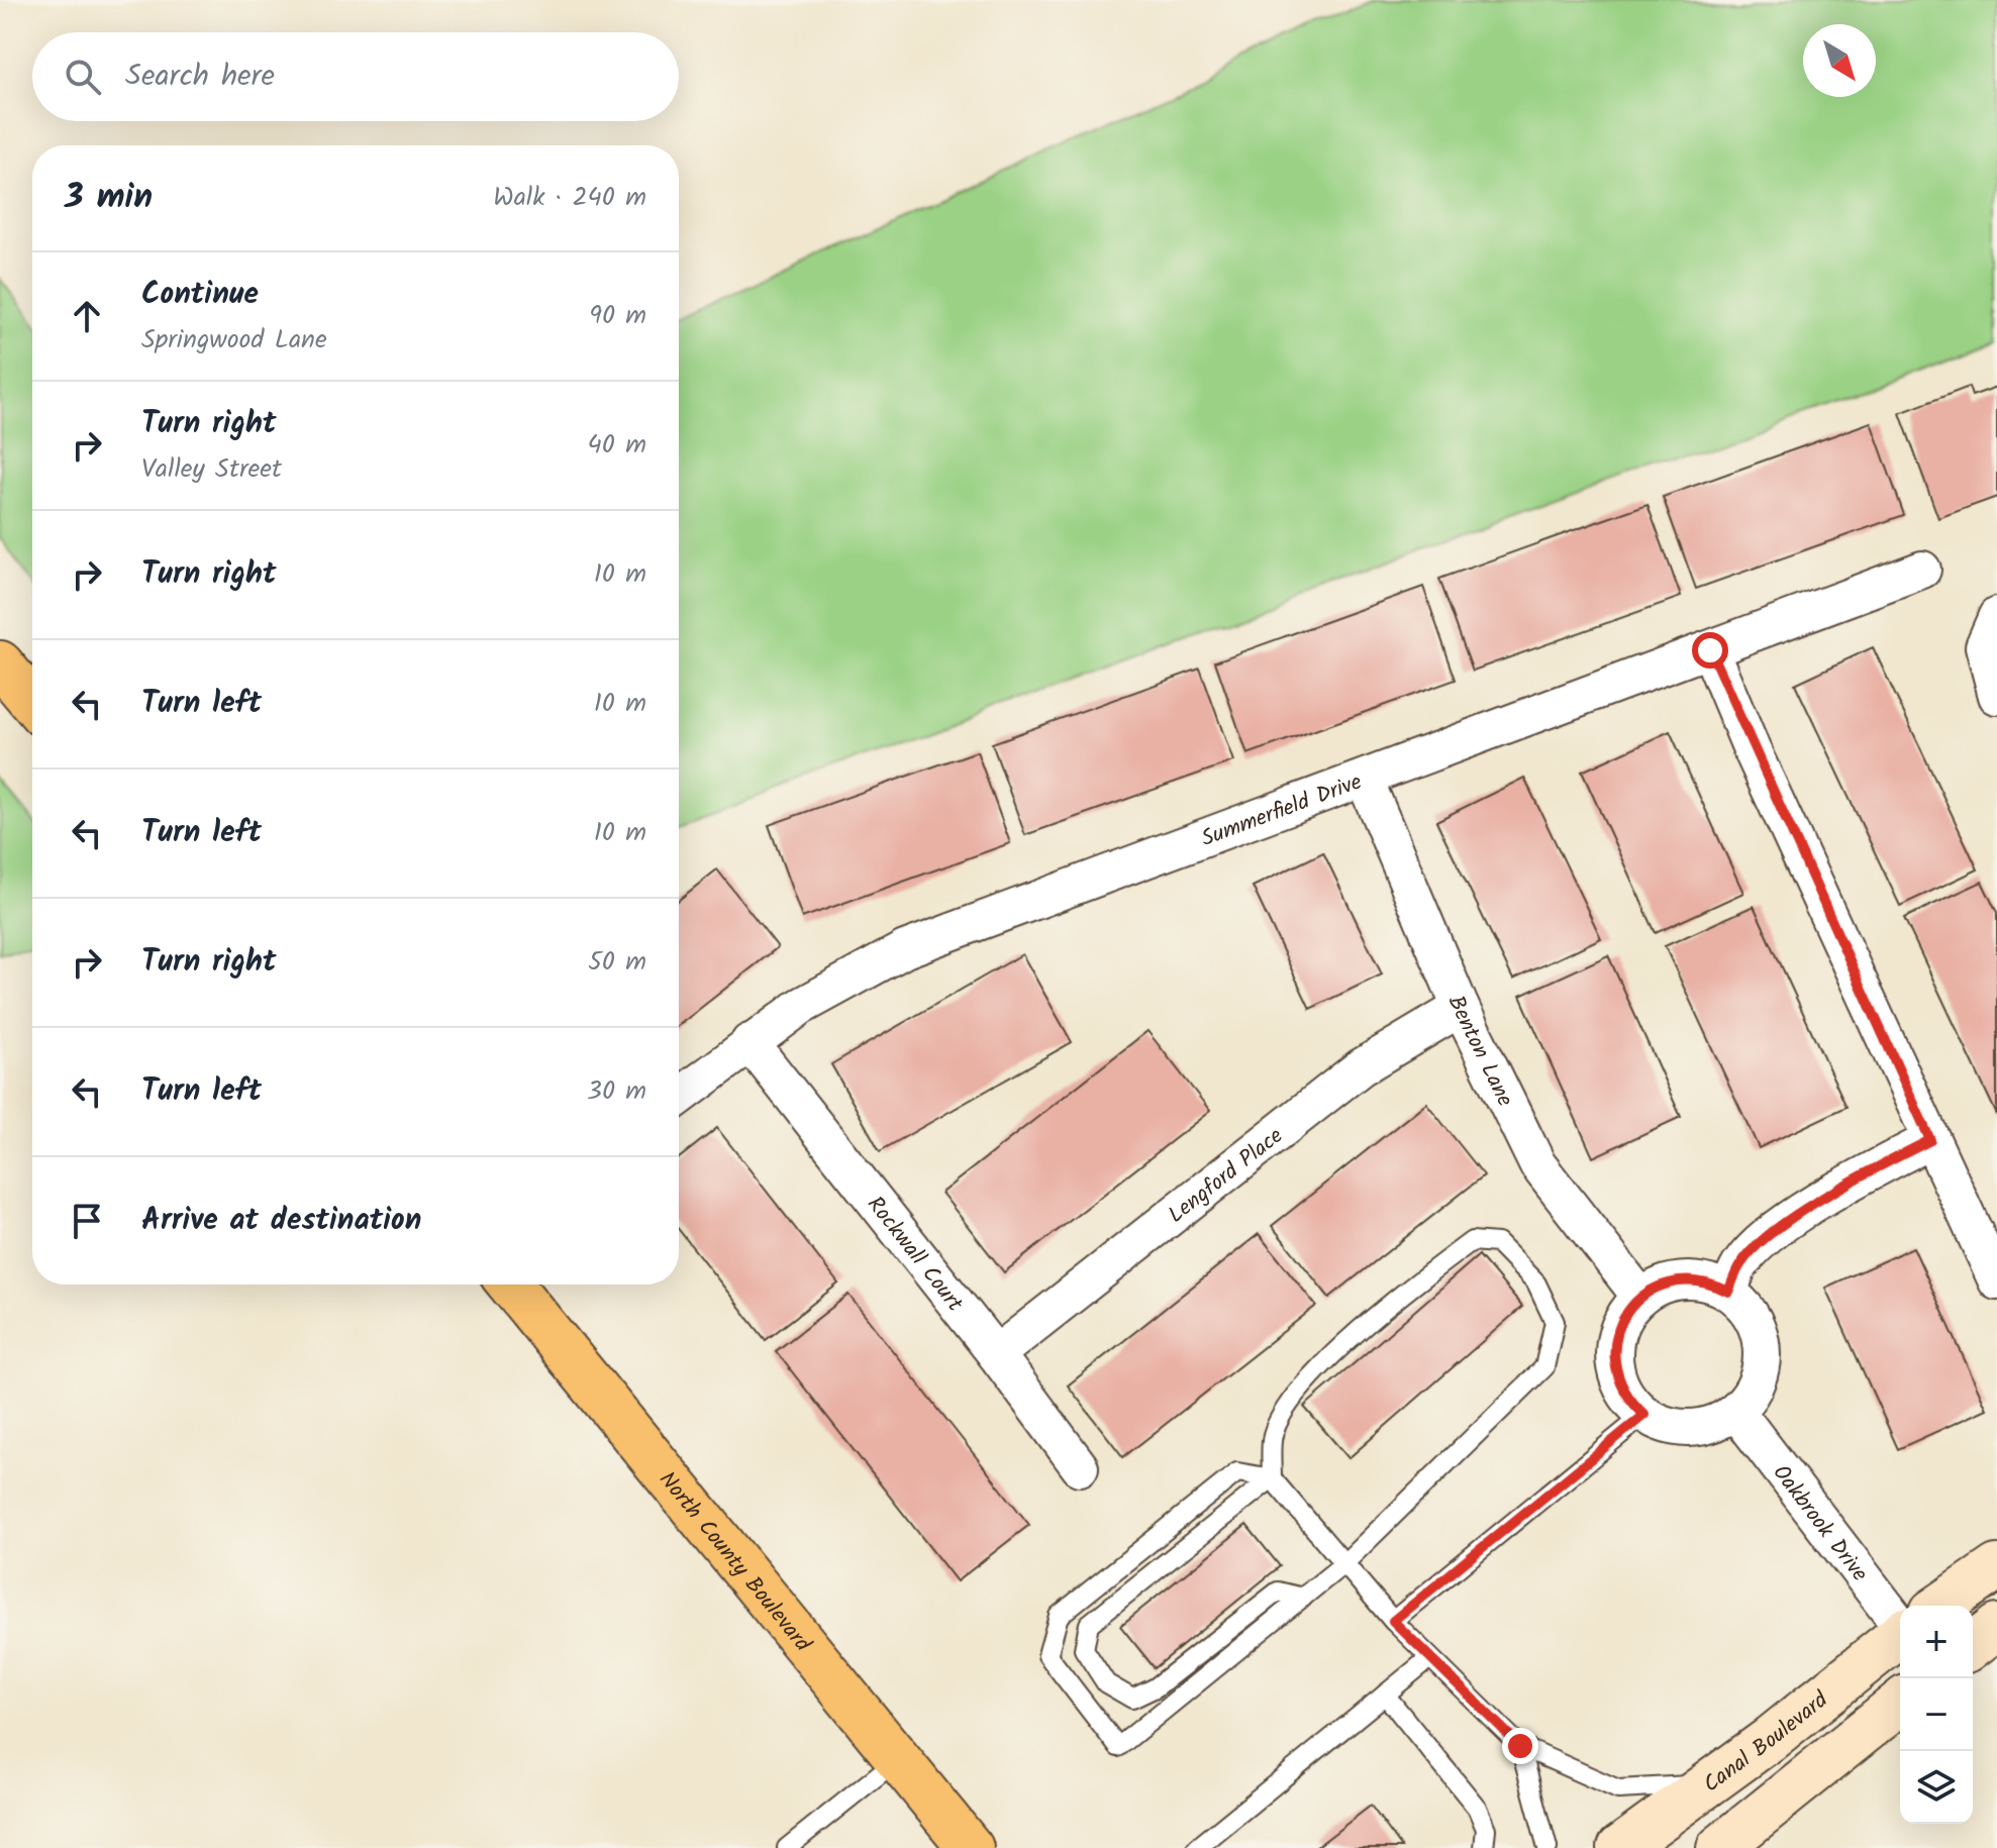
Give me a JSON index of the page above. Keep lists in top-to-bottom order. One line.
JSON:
{"streets":{"main road":["North County Boulevard","Canal Boulevard"],"street":["Summerfield Drive","Benton Lane","Lengford Place","Rockwall Court","Oakbrook Drive"]},"crossings":[["Summerfield Drive","Benton Lane"],["Summerfield Drive","Rockwall Court"],["Benton Lane","Lengford Place"],["Benton Lane","Oakbrook Drive"],["Lengford Place","Rockwall Court"]],"north":"bottom right","page":{"search":"Search here","heading":["3 min","Walk · 240 m"],"list":[["Continue","Springwood Lane","90 m"],["Turn right","Valley Street","40 m"],["Turn right","10 m"],["Turn left","10 m"],["Turn left","10 m"],["Turn right","50 m"],["Turn left","30 m"],"Arrive at destination"],"map_buttons":["+","−"]}}
